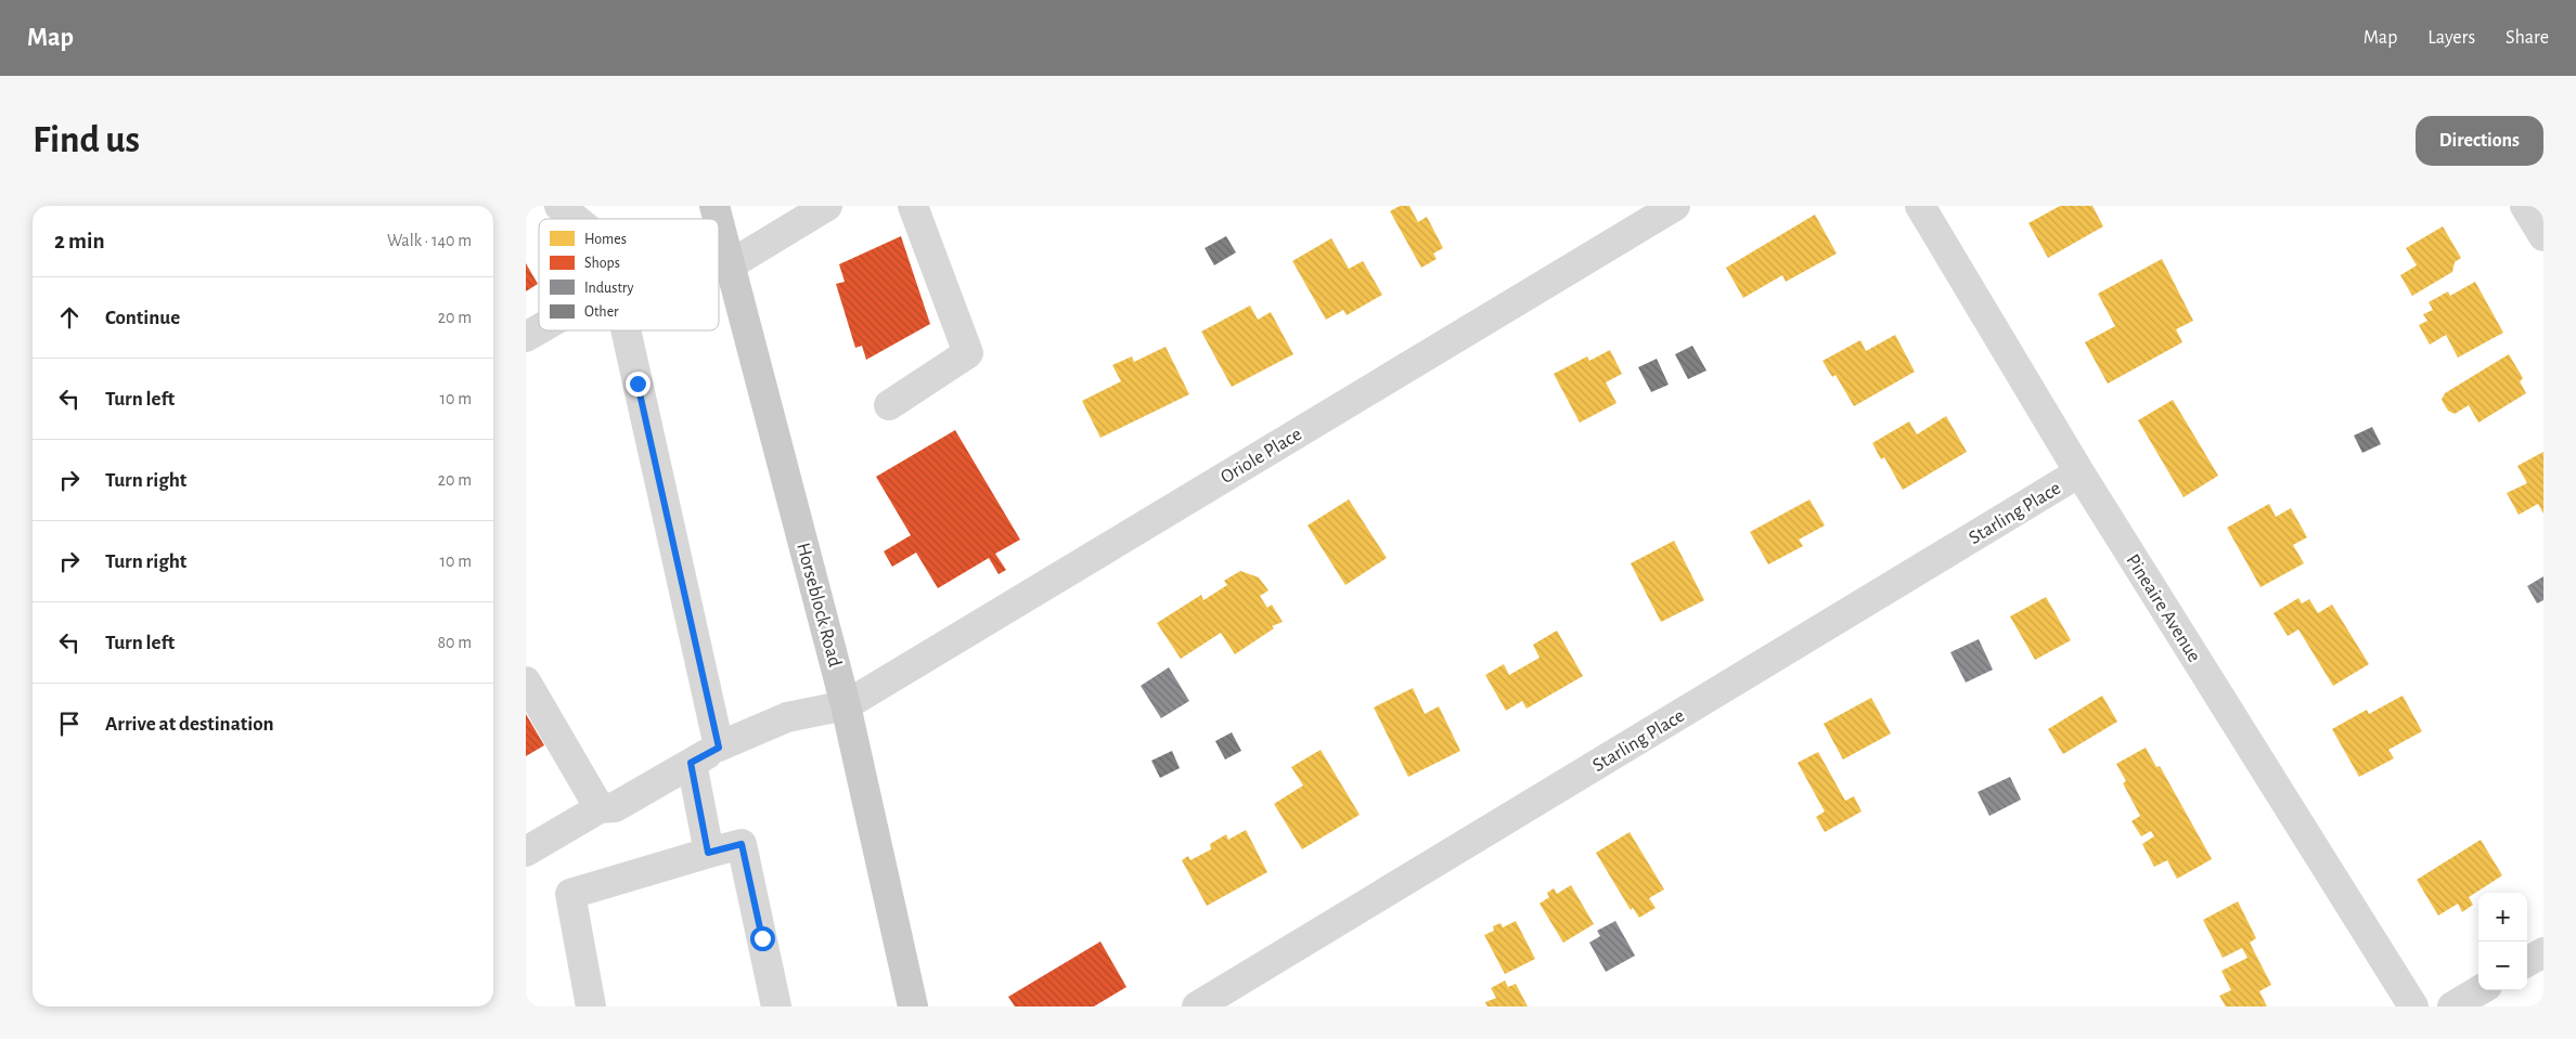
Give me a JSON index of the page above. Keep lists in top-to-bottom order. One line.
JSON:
{"streets":{"main road":["Horseblock Road"],"street":["Oriole Place","Starling Place","Pineaire Avenue"]},"crossings":[["Oriole Place","Horseblock Road"],["Starling Place","Pineaire Avenue"]],"legend":["Homes","Shops","Industry","Other"],"page":{"header":"Map","nav":["Map","Layers","Share"],"buttons":"Directions","title":"Find us","heading":["2 min","Walk · 140 m"],"list":[["Continue","20 m"],["Turn left","10 m"],["Turn right","20 m"],["Turn right","10 m"],["Turn left","80 m"],"Arrive at destination"],"map_buttons":["+","−"]}}
